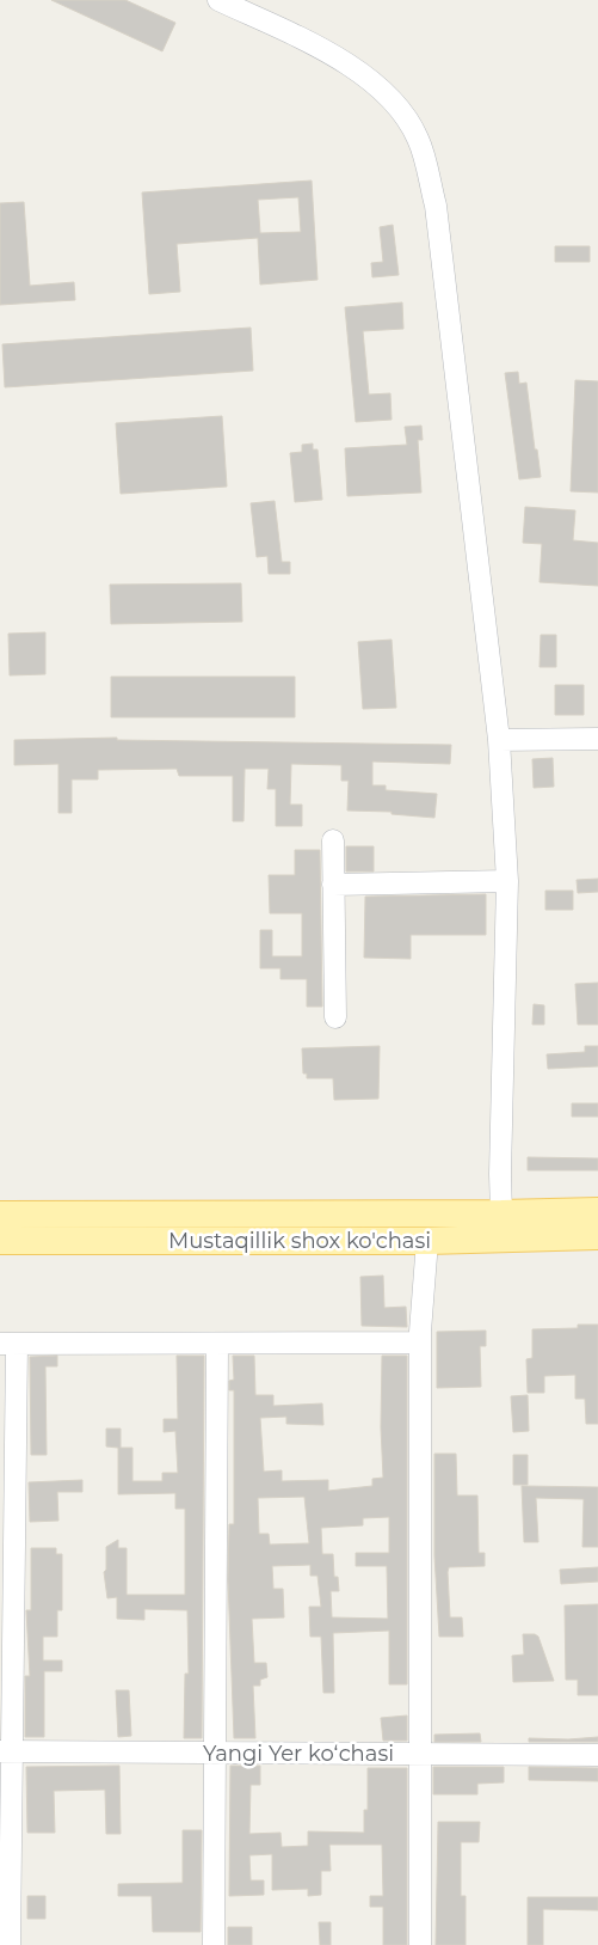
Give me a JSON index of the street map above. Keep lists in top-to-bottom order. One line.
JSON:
{"streets":{"main road":["Mustaqillik shox ko'chasi"],"street":["Yangi Yer koʻchasi"]}}
